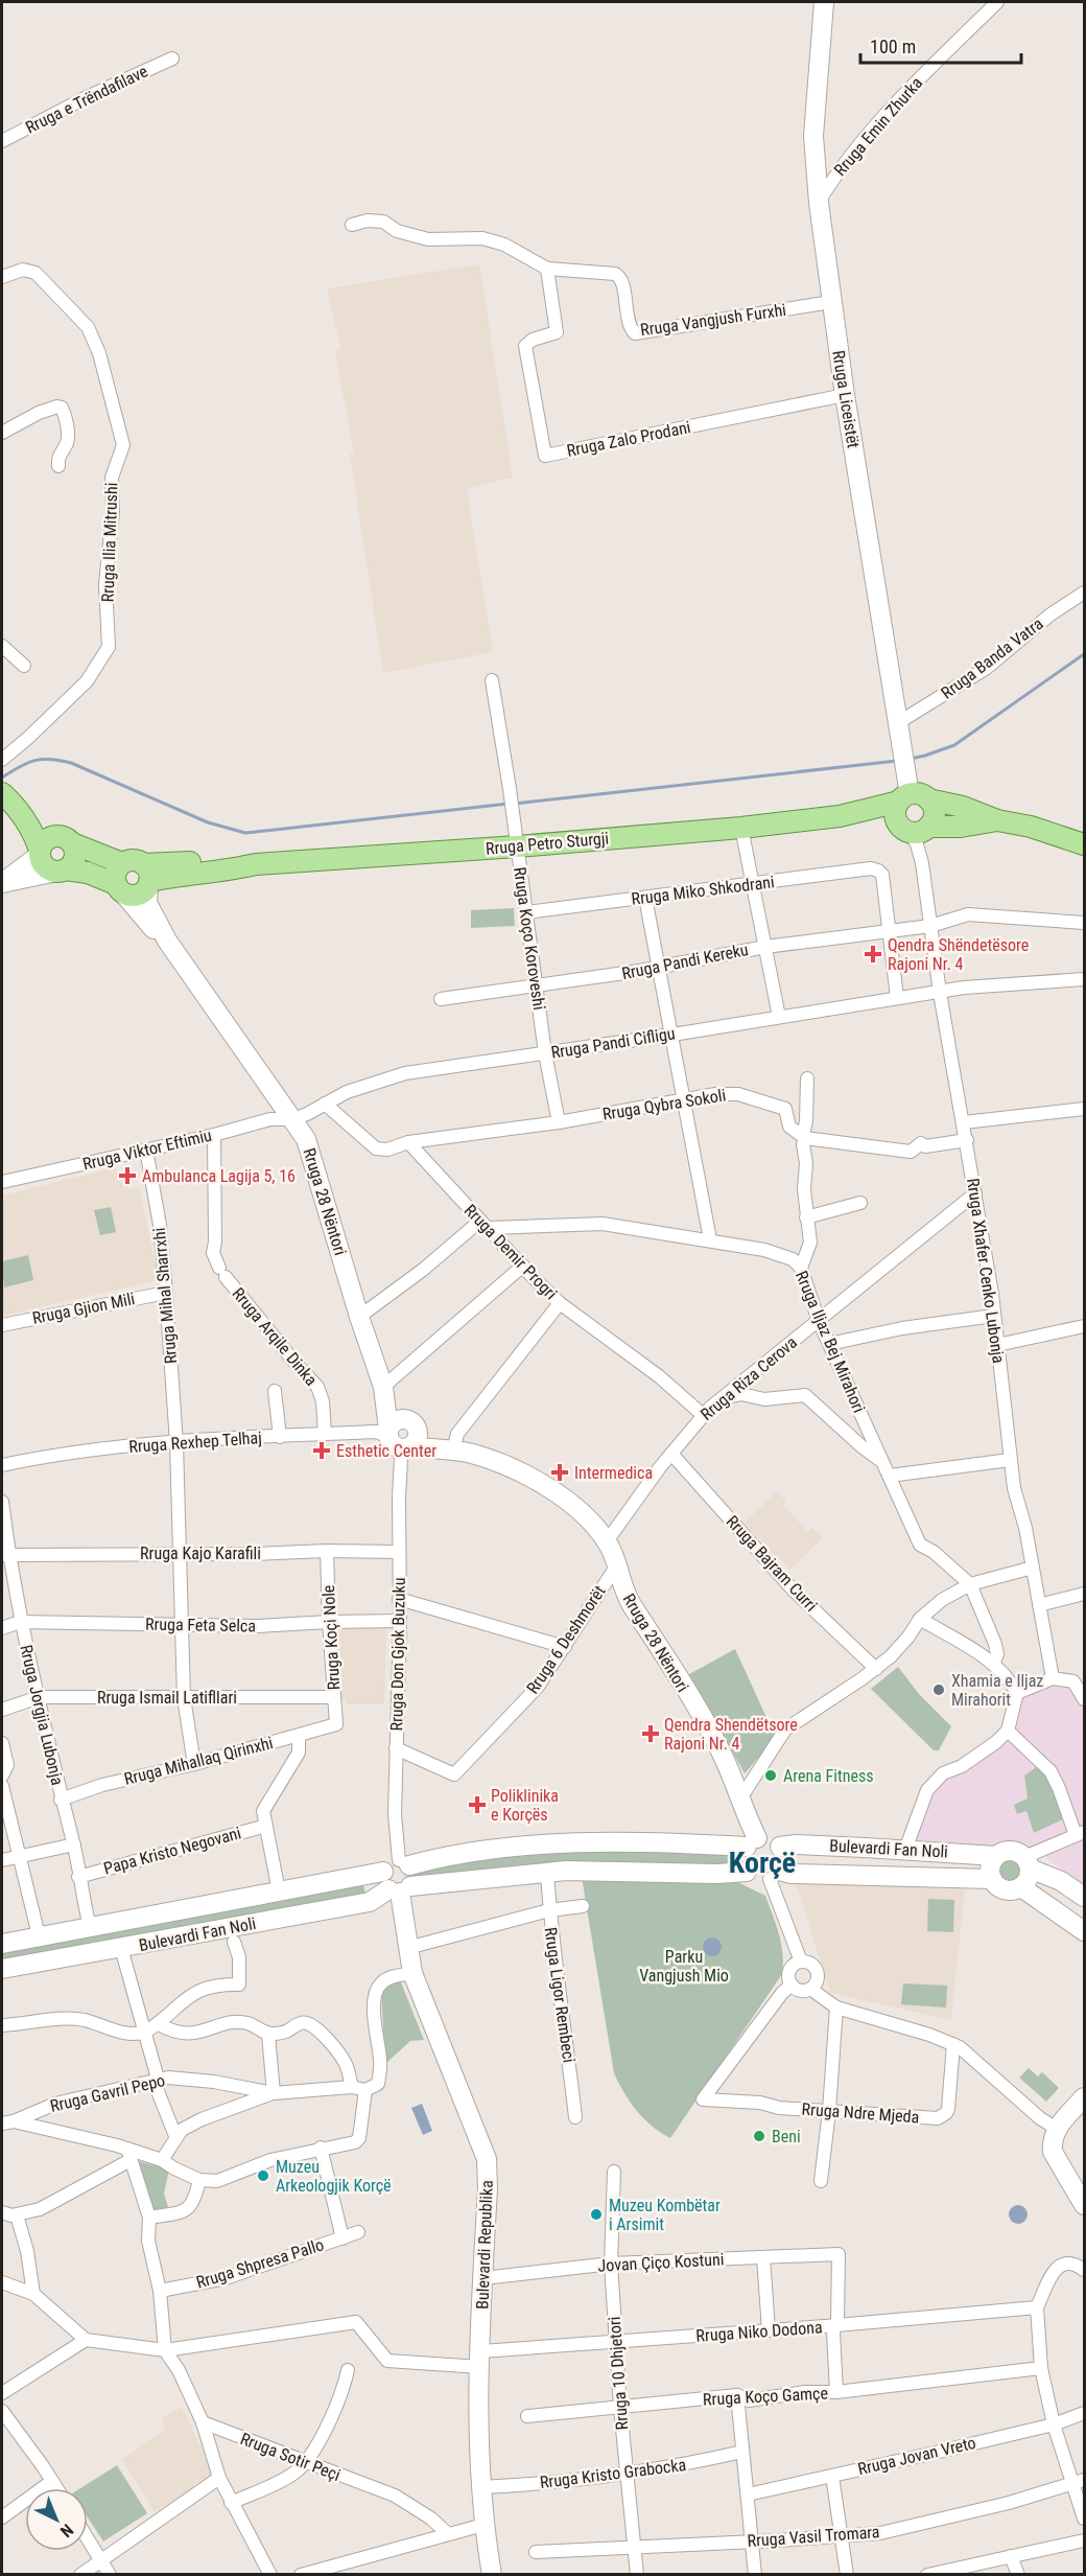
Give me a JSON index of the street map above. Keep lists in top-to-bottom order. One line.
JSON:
{"streets":{"main road":["Rruga Liceistët","Rruga Petro Sturgji","Rruga 28 Nëntori","Bulevardi Fan Noli","Bulevardi Republika"],"street":["Rruga e Trëndafilave","Rruga Emin Zhurka","Rruga Vangjush Furxhi","Rruga Zalo Prodani","Rruga Ilia Mitrushi","Rruga Banda Vatra","Rruga Miko Shkodrani","Rruga Koço Koroveshi","Rruga Pandi Kereku","Rruga Pandi Cifligu","Rruga Qybra Sokoli","Rruga Viktor Eftimiu","Rruga Demir Progri","Rruga Xhafer Cenko Lubonja","Rruga Mihal Sharrxhi","Rruga Gjion Mili","Rruga Arqile Dinka","Rruga Iljaz Bej Mirahori","Rruga Riza Cerova","Rruga Rexhep Telhaj","Rruga Kajo Karafili","Rruga Bajram Curri","Rruga Feta Selca","Rruga Koçi Nole","Rruga 6 Deshmorët","Rruga Don Gjok Buzuku","Rruga Ismail Latifllari","Rruga Jorgjia Lubonja","Rruga Mihallaq Qirinxhi","Papa Kristo Negovani","Rruga Ligor Rembeci","Rruga Gavril Pepo","Rruga Ndre Mjeda","Jovan Çiço Kostuni","Rruga Shpresa Pallo","Rruga Niko Dodona","Rruga 10 Dhjetori","Rruga Koço Gamçe","Rruga Jovan Vreto","Rruga Sotir Peçi","Rruga Kristo Grabocka","Rruga Vasil Tromara"]},"crossings":[["Rruga Emin Zhurka","Rruga Liceistët"],["Rruga Vangjush Furxhi","Rruga Liceistët"],["Rruga Vangjush Furxhi","Rruga Zalo Prodani"],["Rruga Liceistët","Rruga Zalo Prodani"],["Rruga Liceistët","Rruga Banda Vatra"],["Rruga Liceistët","Rruga Petro Sturgji"],["Rruga Petro Sturgji","Rruga Koço Koroveshi"],["Rruga Petro Sturgji","Rruga 28 Nëntori"],["Rruga Petro Sturgji","Rruga Xhafer Cenko Lubonja"],["Rruga Miko Shkodrani","Rruga Koço Koroveshi"],["Rruga Miko Shkodrani","Rruga Pandi Kereku"],["Rruga Koço Koroveshi","Rruga Pandi Kereku"],["Rruga Koço Koroveshi","Rruga Pandi Cifligu"],["Rruga Koço Koroveshi","Rruga Qybra Sokoli"],["Rruga Pandi Kereku","Rruga Xhafer Cenko Lubonja"],["Rruga Pandi Cifligu","Rruga Viktor Eftimiu"],["Rruga Pandi Cifligu","Rruga 28 Nëntori"],["Rruga Pandi Cifligu","Rruga Xhafer Cenko Lubonja"],["Rruga Qybra Sokoli","Rruga Demir Progri"],["Rruga Viktor Eftimiu","Rruga 28 Nëntori"],["Rruga Viktor Eftimiu","Rruga Mihal Sharrxhi"],["Rruga Viktor Eftimiu","Rruga Arqile Dinka"],["Rruga 28 Nëntori","Rruga Riza Cerova"],["Rruga 28 Nëntori","Rruga Rexhep Telhaj"],["Rruga 28 Nëntori","Rruga 6 Deshmorët"],["Rruga 28 Nëntori","Rruga Don Gjok Buzuku"],["Rruga 28 Nëntori","Bulevardi Fan Noli"],["Rruga Demir Progri","Rruga Iljaz Bej Mirahori"],["Rruga Demir Progri","Rruga Riza Cerova"],["Rruga Xhafer Cenko Lubonja","Rruga Riza Cerova"],["Rruga Mihal Sharrxhi","Rruga Gjion Mili"],["Rruga Mihal Sharrxhi","Rruga Rexhep Telhaj"],["Rruga Mihal Sharrxhi","Rruga Kajo Karafili"],["Rruga Mihal Sharrxhi","Rruga Feta Selca"],["Rruga Mihal Sharrxhi","Rruga Ismail Latifllari"],["Rruga Mihal Sharrxhi","Rruga Mihallaq Qirinxhi"],["Rruga Arqile Dinka","Rruga Rexhep Telhaj"],["Rruga Iljaz Bej Mirahori","Rruga Riza Cerova"],["Rruga Riza Cerova","Rruga Bajram Curri"],["Rruga Rexhep Telhaj","Rruga Don Gjok Buzuku"],["Rruga Kajo Karafili","Rruga Koçi Nole"],["Rruga Kajo Karafili","Rruga Don Gjok Buzuku"],["Rruga Kajo Karafili","Rruga Jorgjia Lubonja"],["Rruga Feta Selca","Rruga Koçi Nole"],["Rruga Feta Selca","Rruga Don Gjok Buzuku"],["Rruga Feta Selca","Rruga Jorgjia Lubonja"],["Rruga Koçi Nole","Rruga Ismail Latifllari"],["Rruga Koçi Nole","Rruga Mihallaq Qirinxhi"],["Rruga 6 Deshmorët","Rruga Don Gjok Buzuku"],["Rruga Don Gjok Buzuku","Bulevardi Fan Noli"],["Rruga Don Gjok Buzuku","Bulevardi Republika"],["Rruga Ismail Latifllari","Rruga Jorgjia Lubonja"],["Rruga Jorgjia Lubonja","Rruga Mihallaq Qirinxhi"],["Rruga Jorgjia Lubonja","Bulevardi Fan Noli"],["Rruga Jorgjia Lubonja","Papa Kristo Negovani"],["Bulevardi Fan Noli","Rruga Ligor Rembeci"],["Bulevardi Fan Noli","Bulevardi Republika"],["Bulevardi Republika","Jovan Çiço Kostuni"],["Bulevardi Republika","Rruga Niko Dodona"],["Bulevardi Republika","Rruga Kristo Grabocka"],["Jovan Çiço Kostuni","Rruga Niko Dodona"],["Jovan Çiço Kostuni","Rruga 10 Dhjetori"],["Rruga Niko Dodona","Rruga 10 Dhjetori"],["Rruga 10 Dhjetori","Rruga Koço Gamçe"],["Rruga 10 Dhjetori","Rruga Kristo Grabocka"],["Rruga 10 Dhjetori","Rruga Vasil Tromara"]],"districts":["Korçë"],"parks":["Parku Vangjush Mio"],"places":{"health":["Qendra Shëndetësore Rajoni Nr. 4","Ambulanca Lagija 5, 16","Esthetic Center","Intermedica","Qendra Shendëtsore Rajoni Nr. 4","Poliklinika e Korçës"],"other":["Xhamia e Iljaz Mirahorit","Arena Fitness","Beni","Muzeu Arkeologjik Korçë","Muzeu Kombëtar i Arsimit"]},"scale_bar":"100 m","north":"bottom right"}
